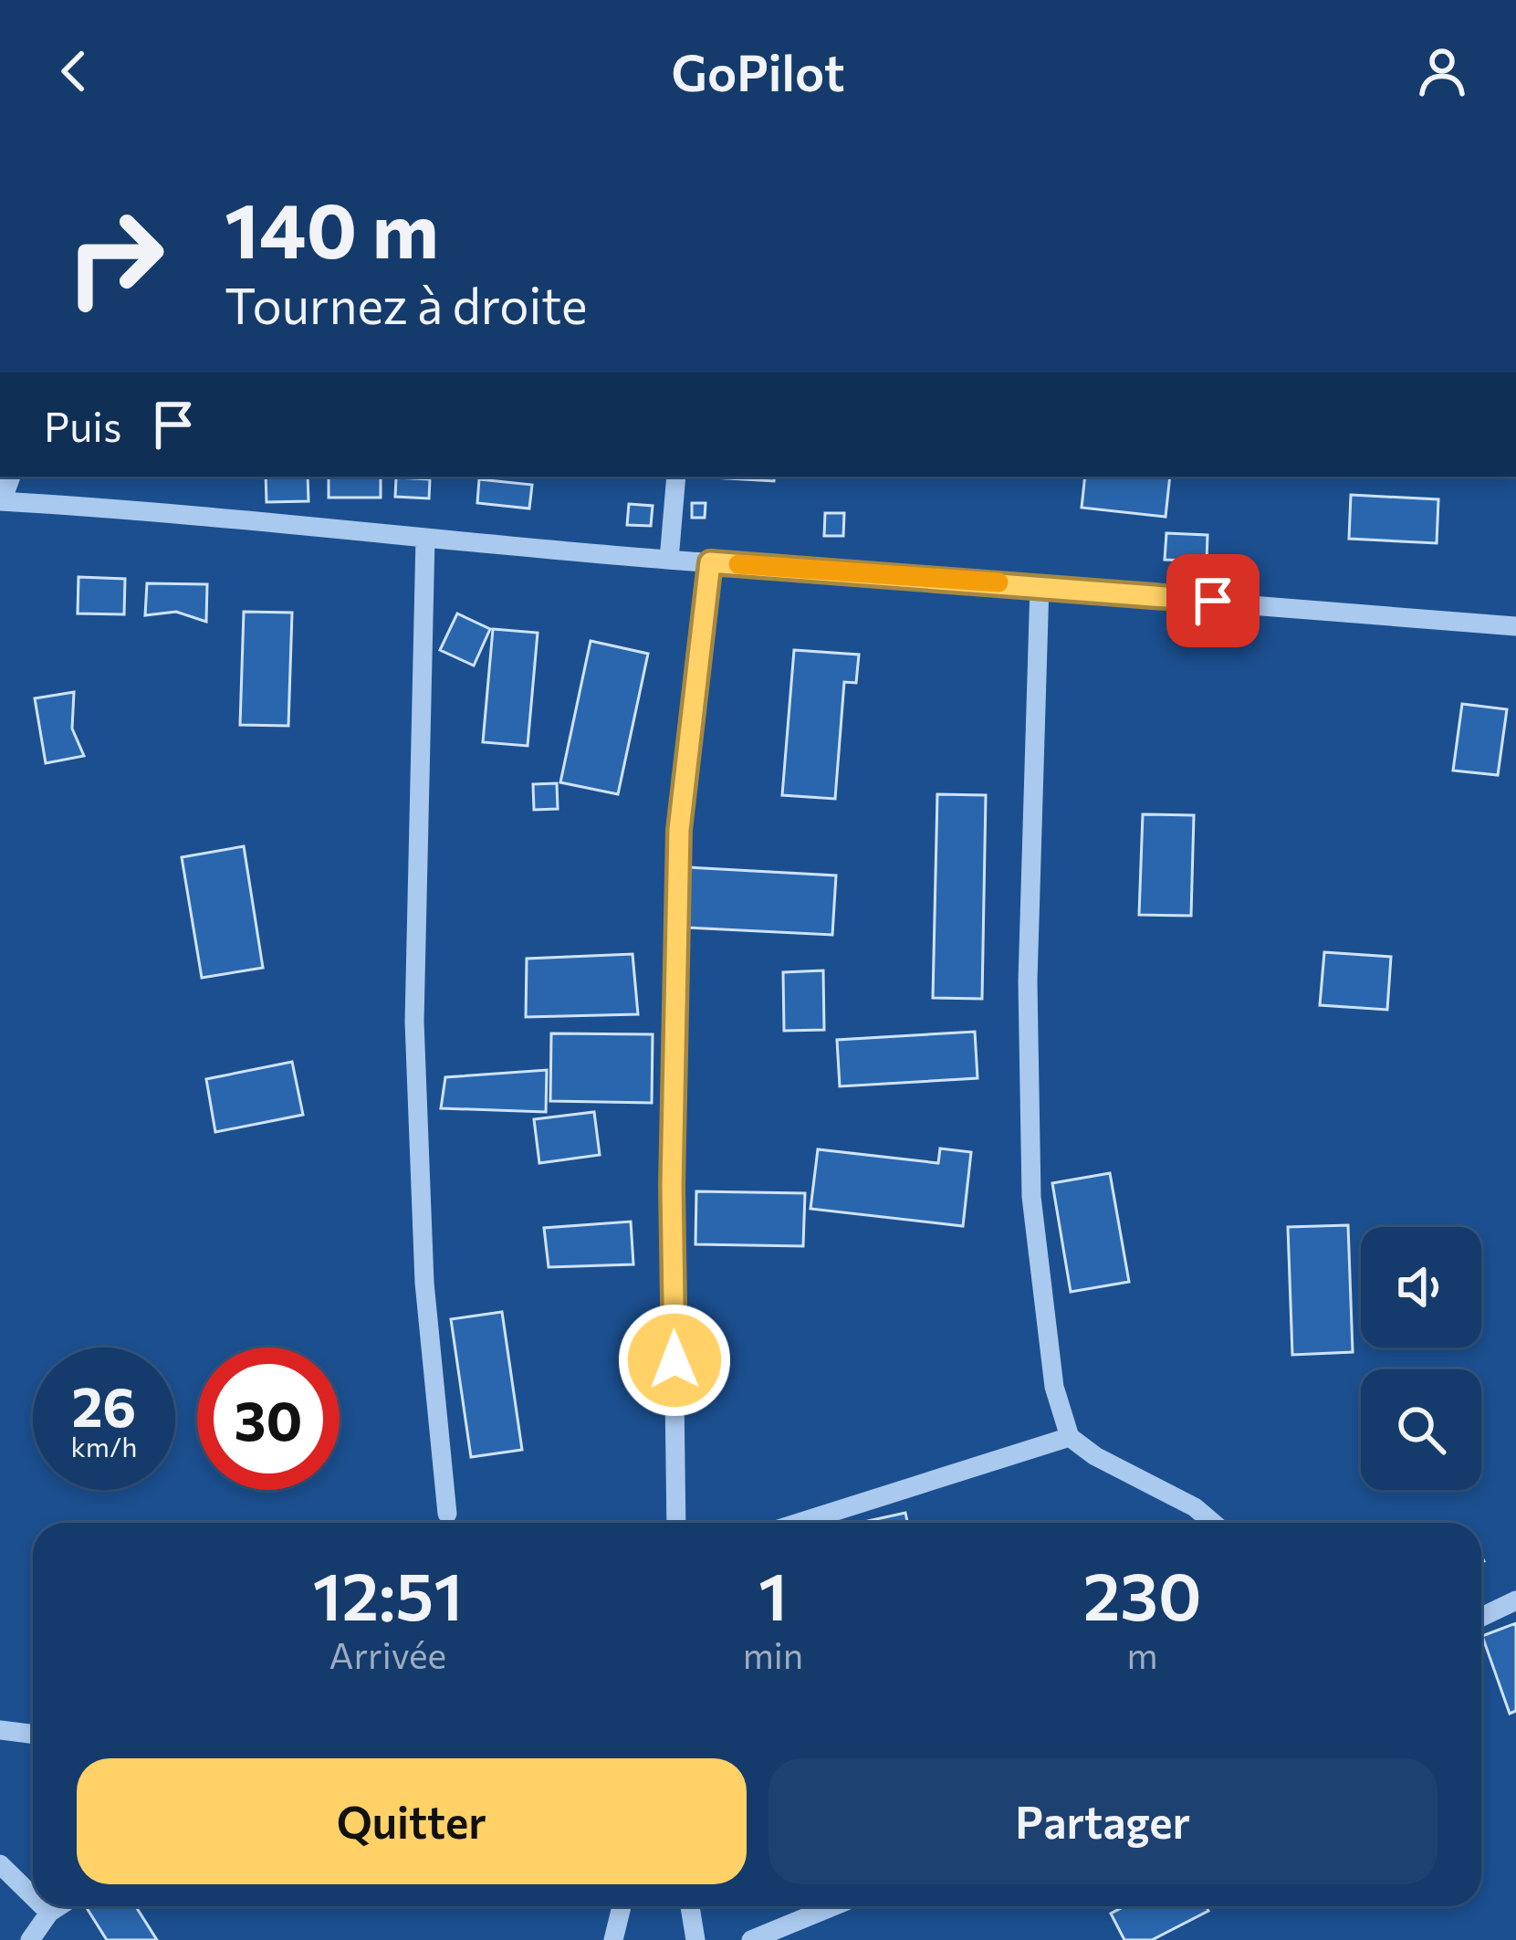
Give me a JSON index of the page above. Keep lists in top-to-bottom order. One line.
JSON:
{"page":{"header":"GoPilot","turn":["140 m","Tournez à droite"],"then":"Puis","speed":"26 km/h","limit":"30","eta":["12:51","Arrivée","1","min","230","m"],"buttons":["Quitter","Partager"]}}
